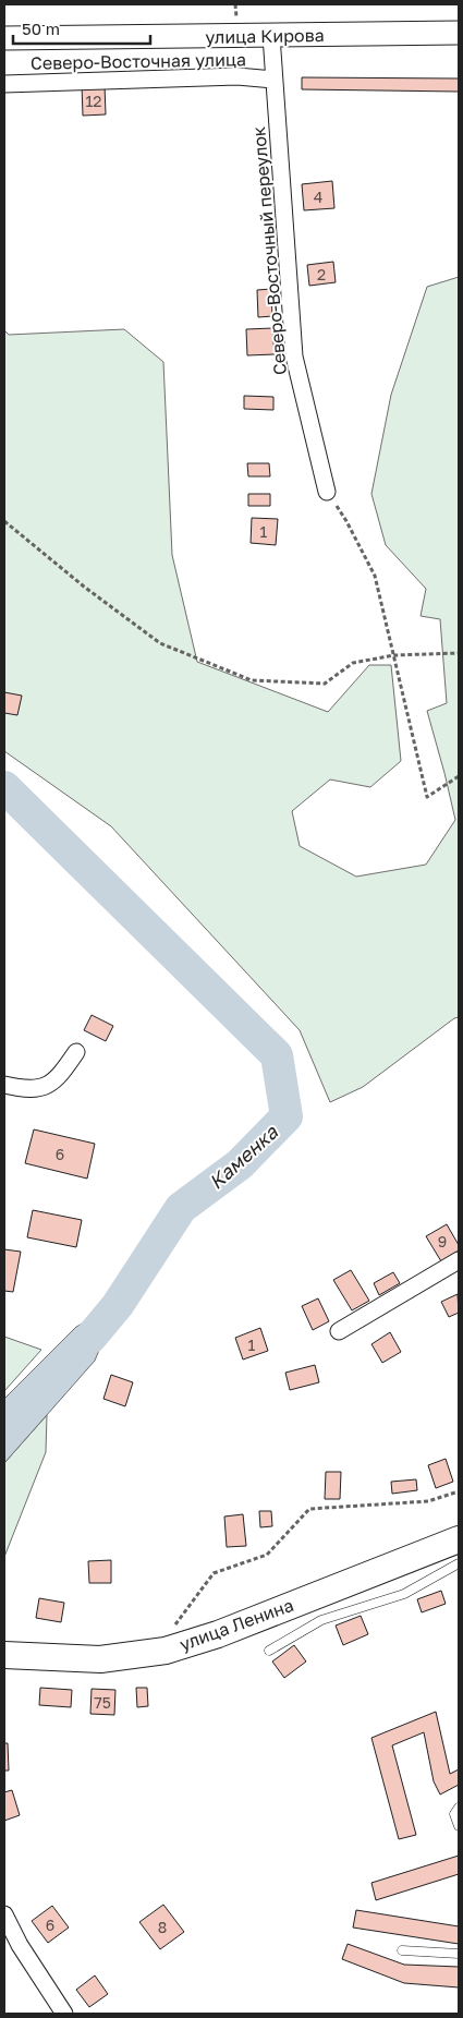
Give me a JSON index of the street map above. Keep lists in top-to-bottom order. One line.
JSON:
{"streets":{"main road":["улица Ленина"],"street":["улица Кирова","Северо-Восточная улица","Северо-Восточный переулок"]},"crossings":[["улица Кирова","Северо-Восточный переулок"],["Северо-Восточная улица","Северо-Восточный переулок"]],"water":["Каменка"],"house_numbers":["12","4","2","1","6","9","1","75","6","8"],"scale_bar":"50 m"}
